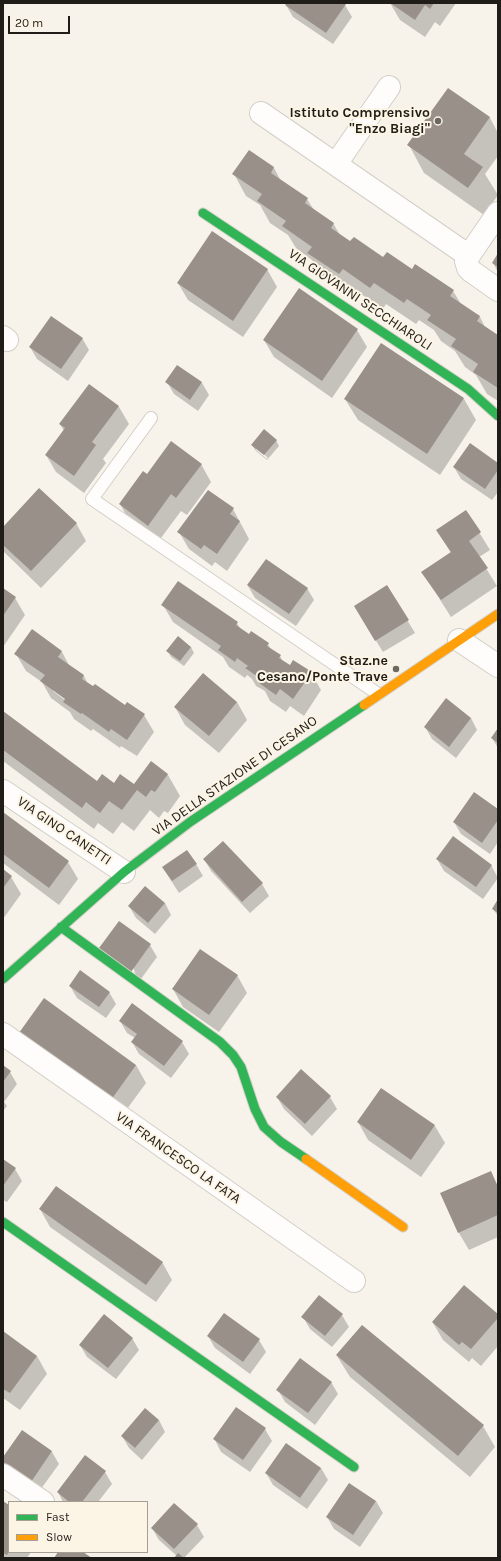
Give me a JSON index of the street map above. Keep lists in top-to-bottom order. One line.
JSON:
{"streets":{"street":["VIA GIOVANNI SECCHIAROLI","VIA DELLA STAZIONE DI CESANO","VIA GINO CANETTI","VIA FRANCESCO LA FATA"]},"crossings":[["VIA DELLA STAZIONE DI CESANO","VIA GINO CANETTI"]],"places":["Istituto Comprensivo \"Enzo Biagi\"","Staz.ne Cesano/Ponte Trave"],"legend":["Fast","Slow"],"scale_bar":"20 m"}
